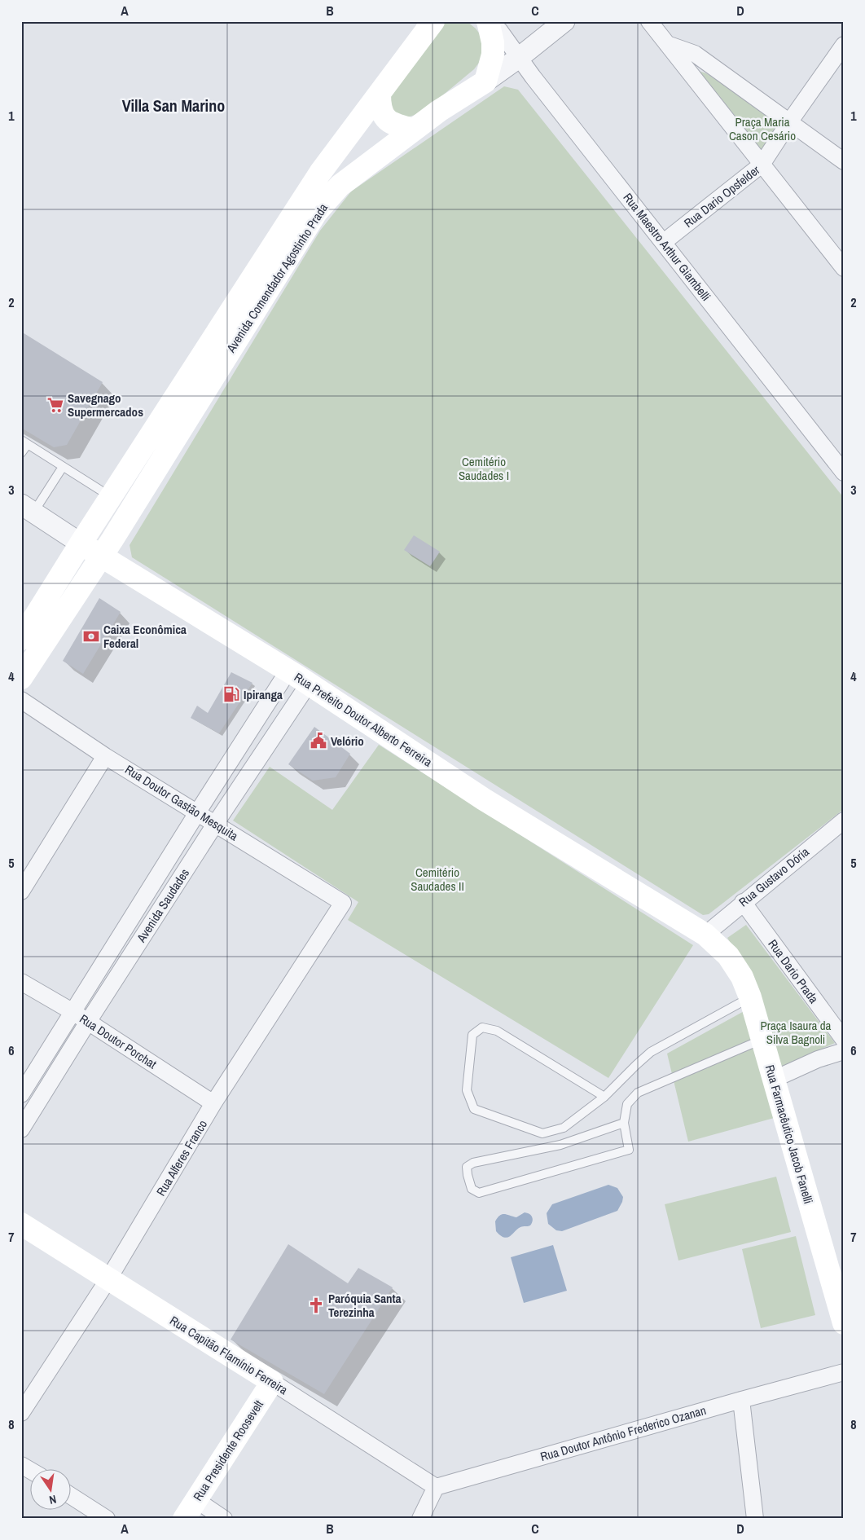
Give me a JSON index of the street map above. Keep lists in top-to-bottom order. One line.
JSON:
{"streets":{"main road":["Avenida Comendador Agostinho Prada","Rua Prefeito Doutor Alberto Ferreira","Rua Farmacêutico Jacob Fanelli","Rua Capitão Flamínio Ferreira","Rua Presidente Roosevelt"],"street":["Rua Dario Opsfelder","Rua Maestro Arthur Giambelli","Rua Doutor Gastão Mesquita","Rua Gustavo Dória","Avenida Saudades","Rua Dario Prada","Rua Doutor Porchat","Rua Alferes Franco","Rua Doutor Antônio Frederico Ozanan"]},"crossings":[["Rua Dario Opsfelder","Rua Maestro Arthur Giambelli"],["Avenida Comendador Agostinho Prada","Rua Prefeito Doutor Alberto Ferreira"],["Rua Prefeito Doutor Alberto Ferreira","Rua Gustavo Dória"],["Rua Prefeito Doutor Alberto Ferreira","Avenida Saudades"],["Rua Prefeito Doutor Alberto Ferreira","Rua Farmacêutico Jacob Fanelli"],["Rua Doutor Gastão Mesquita","Avenida Saudades"],["Rua Doutor Gastão Mesquita","Rua Alferes Franco"],["Rua Gustavo Dória","Rua Dario Prada"],["Rua Gustavo Dória","Rua Farmacêutico Jacob Fanelli"],["Avenida Saudades","Rua Doutor Porchat"],["Rua Doutor Porchat","Rua Alferes Franco"],["Rua Alferes Franco","Rua Capitão Flamínio Ferreira"],["Rua Capitão Flamínio Ferreira","Rua Doutor Antônio Frederico Ozanan"],["Rua Capitão Flamínio Ferreira","Rua Presidente Roosevelt"]],"districts":["Villa San Marino"],"parks":["Praça Maria Cason Cesário","Cemitério Saudades I","Cemitério Saudades II","Praça Isaura da Silva Bagnoli"],"places":{"supermarket":["Savegnago Supermercados"],"bank":["Caixa Econômica Federal"],"fuel station":["Ipiranga"],"public building":["Velório"],"church":["Paróquia Santa Terezinha"]},"north":"bottom","grid":{"columns":["A","B","C","D"],"rows":["1","2","3","4","5","6","7","8"]}}
